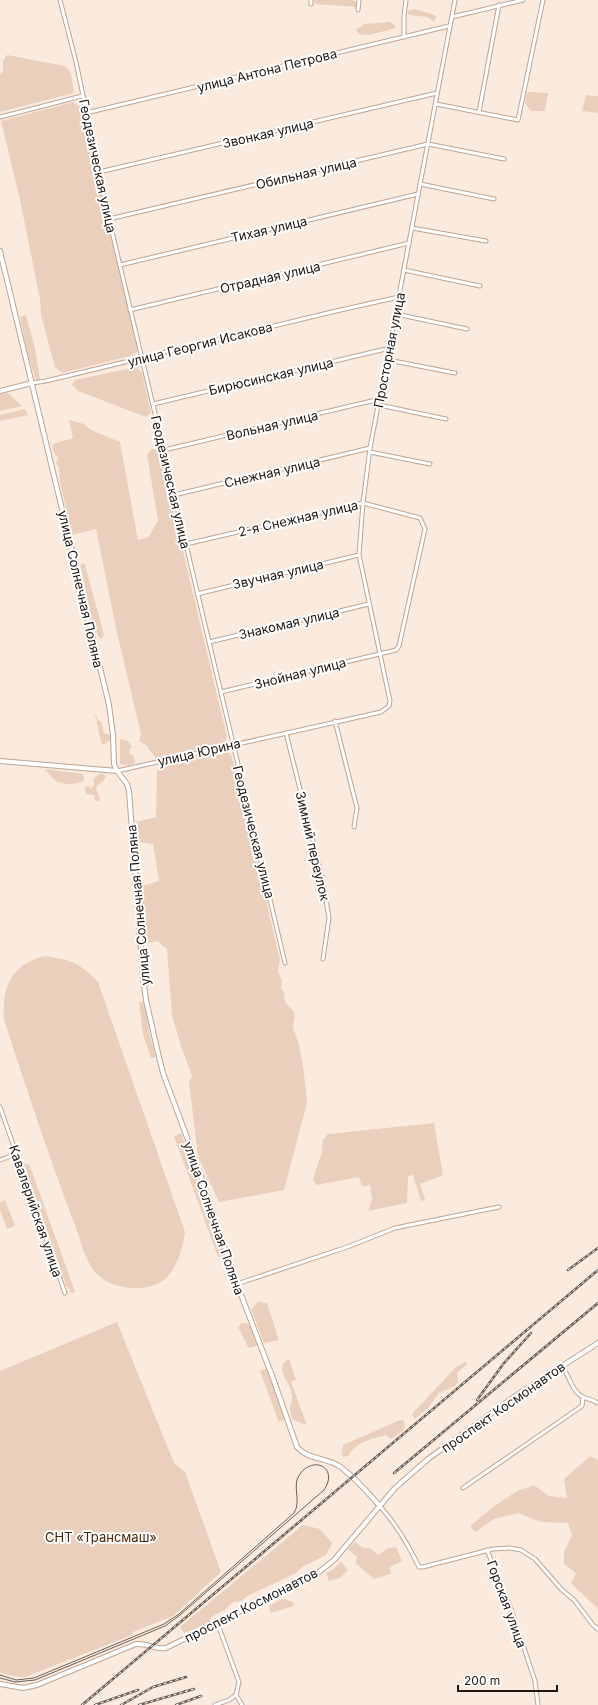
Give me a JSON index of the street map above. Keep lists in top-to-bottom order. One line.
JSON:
{"streets":{"street":["улица Антона Петрова","Звонкая улица","Геодезическая улица","Обильная улица","Тихая улица","Отрадная улица","улица Георгия Исакова","Просторная улица","Бирюсинская улица","Вольная улица","Снежная улица","2-я Снежная улица","Звучная улица","улица Солнечная Поляна","Знакомая улица","Знойная улица","улица Юрина","Зимний переулок","Кавалерийская улица","проспект Космонавтов","Горская улица"]},"crossings":[["улица Антона Петрова","Геодезическая улица"],["улица Антона Петрова","Просторная улица"],["Звонкая улица","Геодезическая улица"],["Звонкая улица","Просторная улица"],["Геодезическая улица","Обильная улица"],["Геодезическая улица","Тихая улица"],["Геодезическая улица","Отрадная улица"],["Геодезическая улица","улица Георгия Исакова"],["Геодезическая улица","Бирюсинская улица"],["Геодезическая улица","Вольная улица"],["Геодезическая улица","Снежная улица"],["Геодезическая улица","2-я Снежная улица"],["Геодезическая улица","Звучная улица"],["Геодезическая улица","Знакомая улица"],["Геодезическая улица","Знойная улица"],["Геодезическая улица","улица Юрина"],["Обильная улица","Просторная улица"],["Тихая улица","Просторная улица"],["Отрадная улица","Просторная улица"],["улица Георгия Исакова","Просторная улица"],["улица Георгия Исакова","улица Солнечная Поляна"],["Просторная улица","Бирюсинская улица"],["Просторная улица","Вольная улица"],["Просторная улица","Снежная улица"],["Просторная улица","2-я Снежная улица"],["Просторная улица","Звучная улица"],["Просторная улица","Знакомая улица"],["Просторная улица","Знойная улица"],["Просторная улица","улица Юрина"],["2-я Снежная улица","Знойная улица"],["улица Солнечная Поляна","улица Юрина"],["улица Солнечная Поляна","проспект Космонавтов"],["улица Солнечная Поляна","Горская улица"],["улица Юрина","Зимний переулок"],["проспект Космонавтов","Горская улица"]],"parks":["СНТ «Трансмаш»"],"scale_bar":"200 m"}
